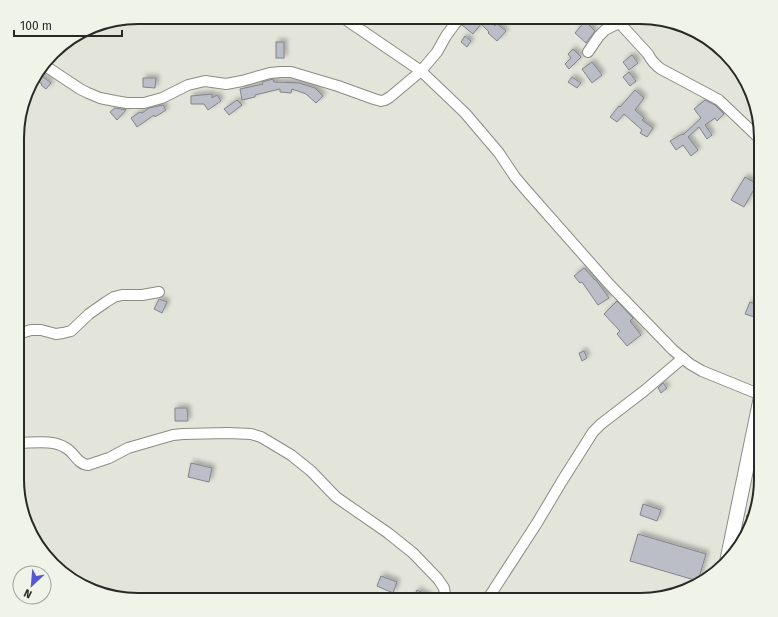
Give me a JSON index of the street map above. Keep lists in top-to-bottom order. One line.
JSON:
{"scale_bar":"100 m","north":"bottom left"}
